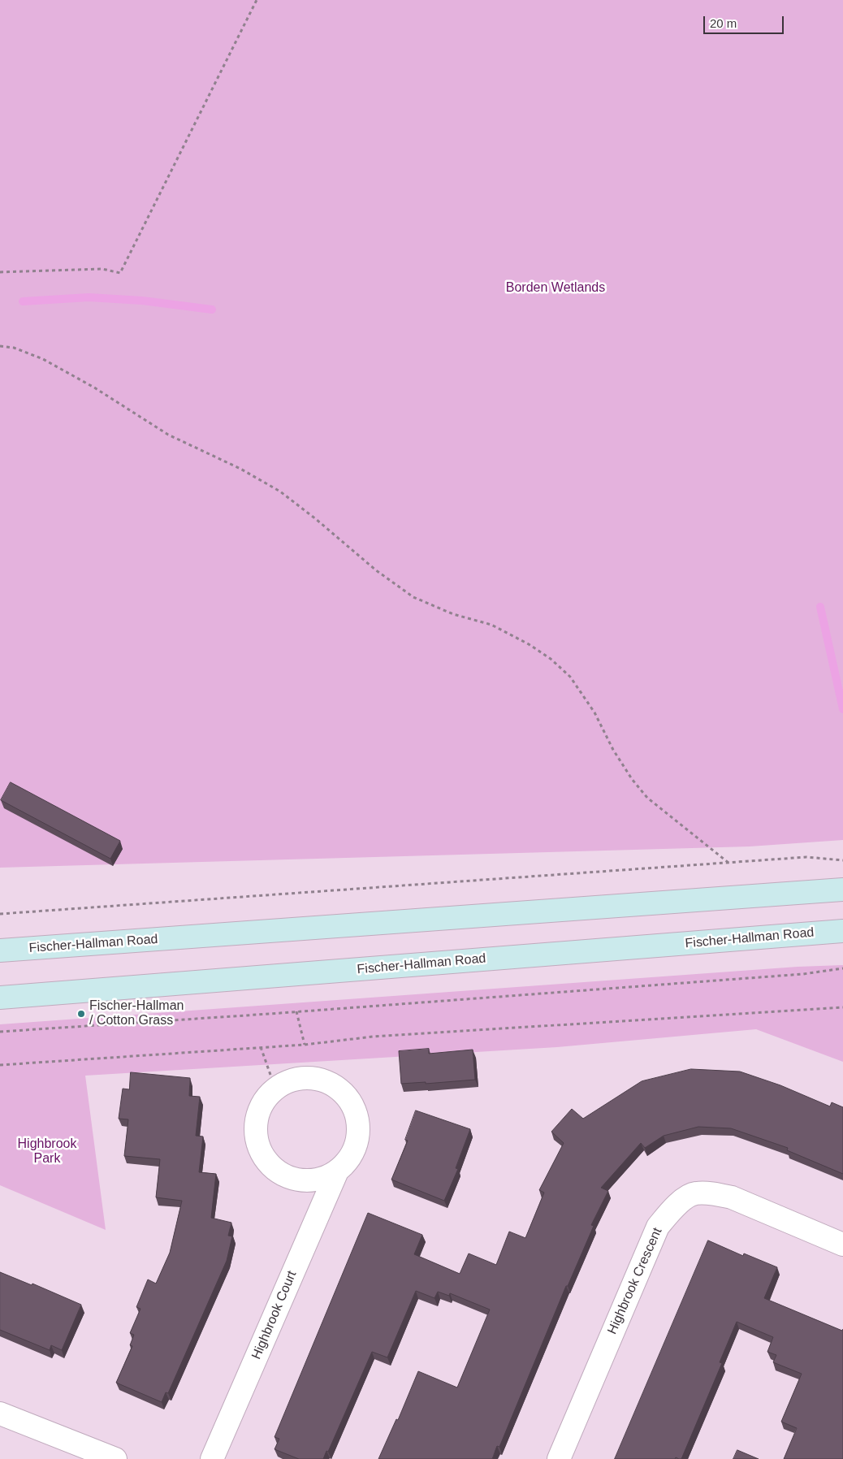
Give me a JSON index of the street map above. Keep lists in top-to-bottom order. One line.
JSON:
{"streets":{"main road":["Fischer-Hallman Road"],"street":["Highbrook Crescent","Highbrook Court"]},"parks":["Borden Wetlands","Highbrook Park"],"places":["Fischer-Hallman / Cotton Grass"],"scale_bar":"20 m"}
